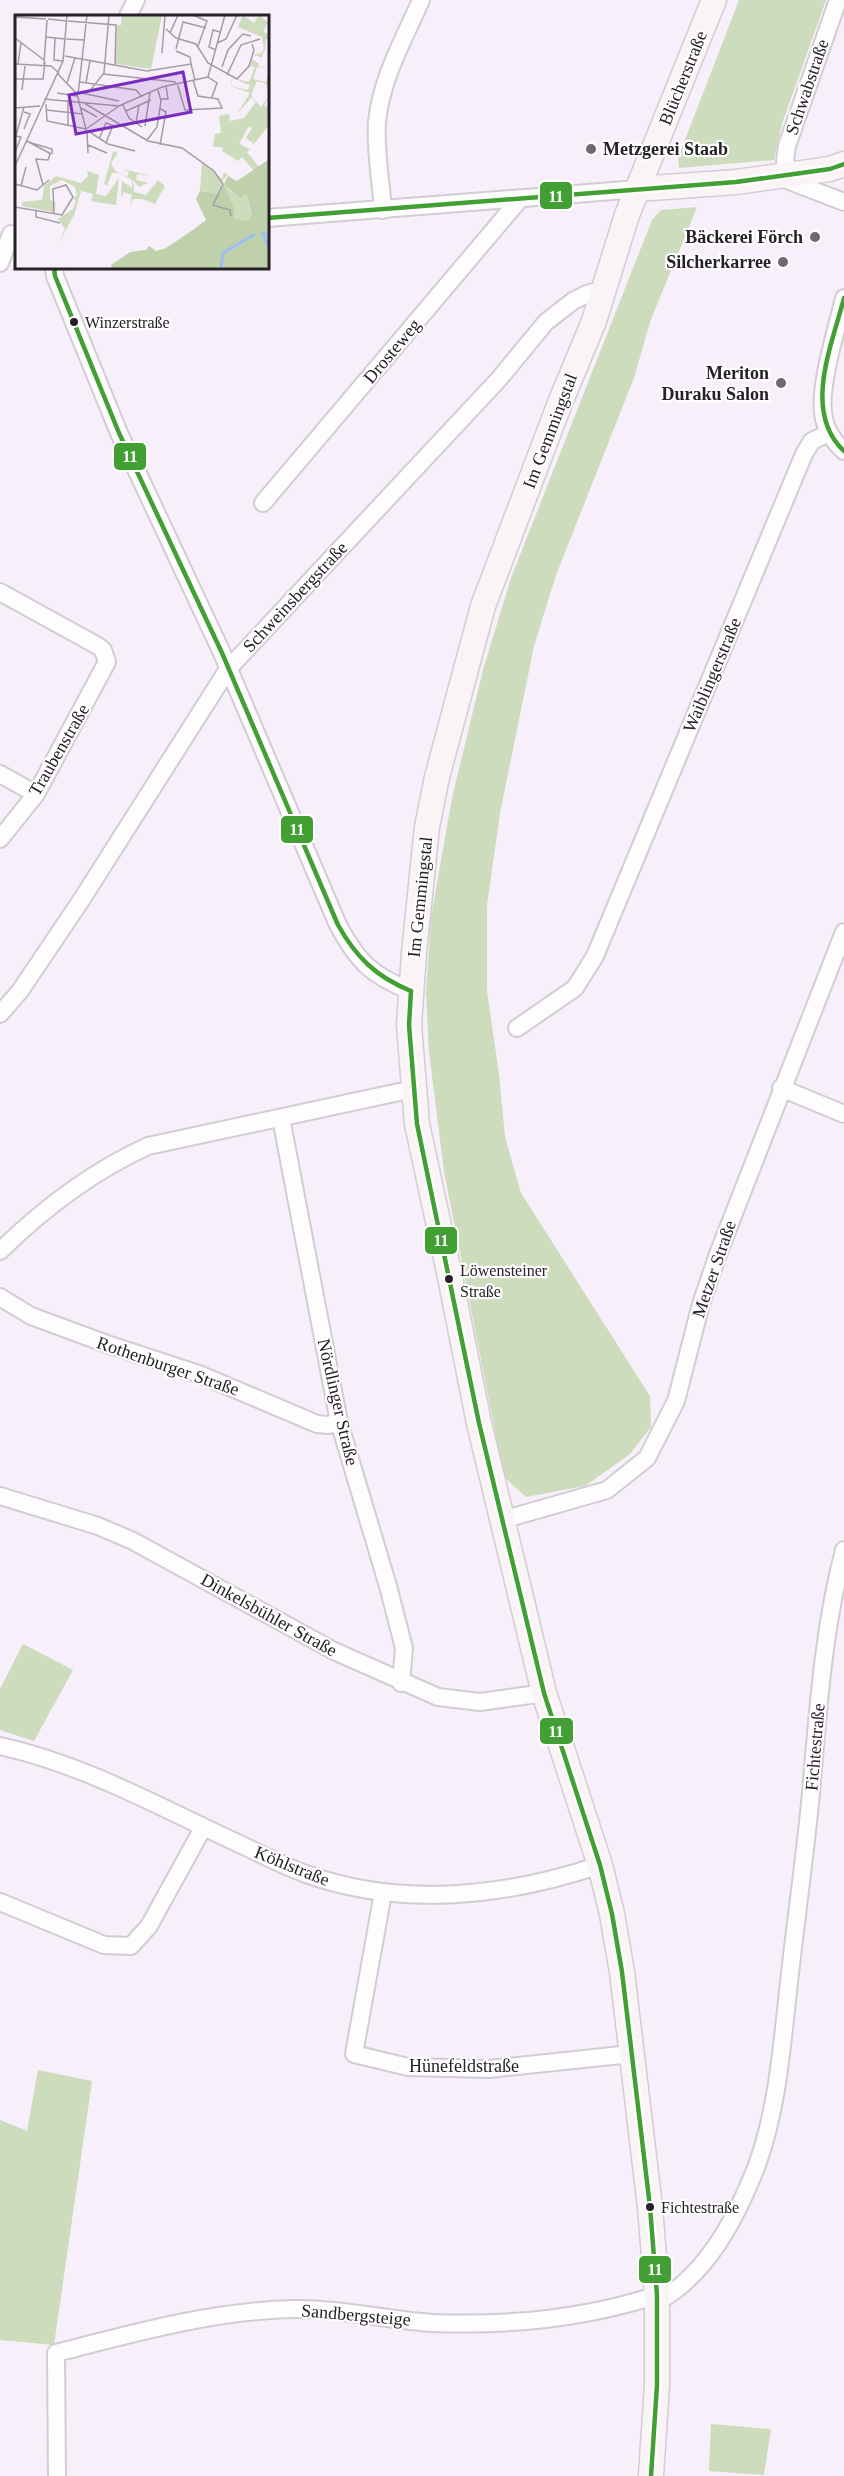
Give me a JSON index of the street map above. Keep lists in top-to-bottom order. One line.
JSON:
{"streets":{"street":["Blücherstraße","Schwabstraße","Drosteweg","Im Gemmingstal","Schweinsbergstraße","Waiblingerstraße","Traubenstraße","Metzer Straße","Rothenburger Straße","Nördlinger Straße","Dinkelsbühler Straße","Fichtestraße","Köhlstraße","Hünefeldstraße","Sandbergsteige"]},"crossings":[["Blücherstraße","Im Gemmingstal"],["Im Gemmingstal","Schweinsbergstraße"],["Im Gemmingstal","Metzer Straße"],["Im Gemmingstal","Dinkelsbühler Straße"],["Im Gemmingstal","Fichtestraße"],["Im Gemmingstal","Köhlstraße"],["Im Gemmingstal","Hünefeldstraße"],["Im Gemmingstal","Sandbergsteige"],["Rothenburger Straße","Nördlinger Straße"],["Nördlinger Straße","Dinkelsbühler Straße"],["Fichtestraße","Sandbergsteige"],["Köhlstraße","Hünefeldstraße"]],"places":["Metzgerei Staab","Bäckerei Förch","Silcherkarree","Winzerstraße","Meriton Duraku Salon","Löwensteiner Straße","Fichtestraße"],"lines":["transit line 11"]}
